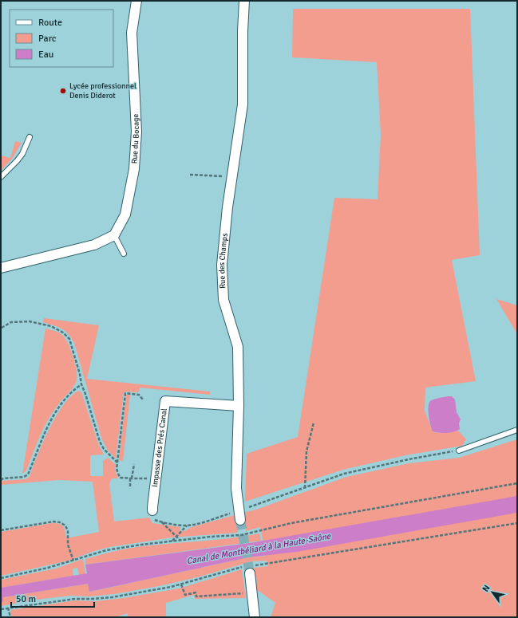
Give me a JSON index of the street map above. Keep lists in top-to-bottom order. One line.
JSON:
{"streets":{"street":["Rue du Bocage","Rue des Champs","Impasse des Prés Canal"]},"crossings":[["Rue des Champs","Impasse des Prés Canal"]],"water":["Canal de Montbéliard à la Haute-Saône"],"places":["Lycée professionnel Denis Diderot"],"legend":["Route","Parc","Eau"],"scale_bar":"50 m","north":"top left"}
